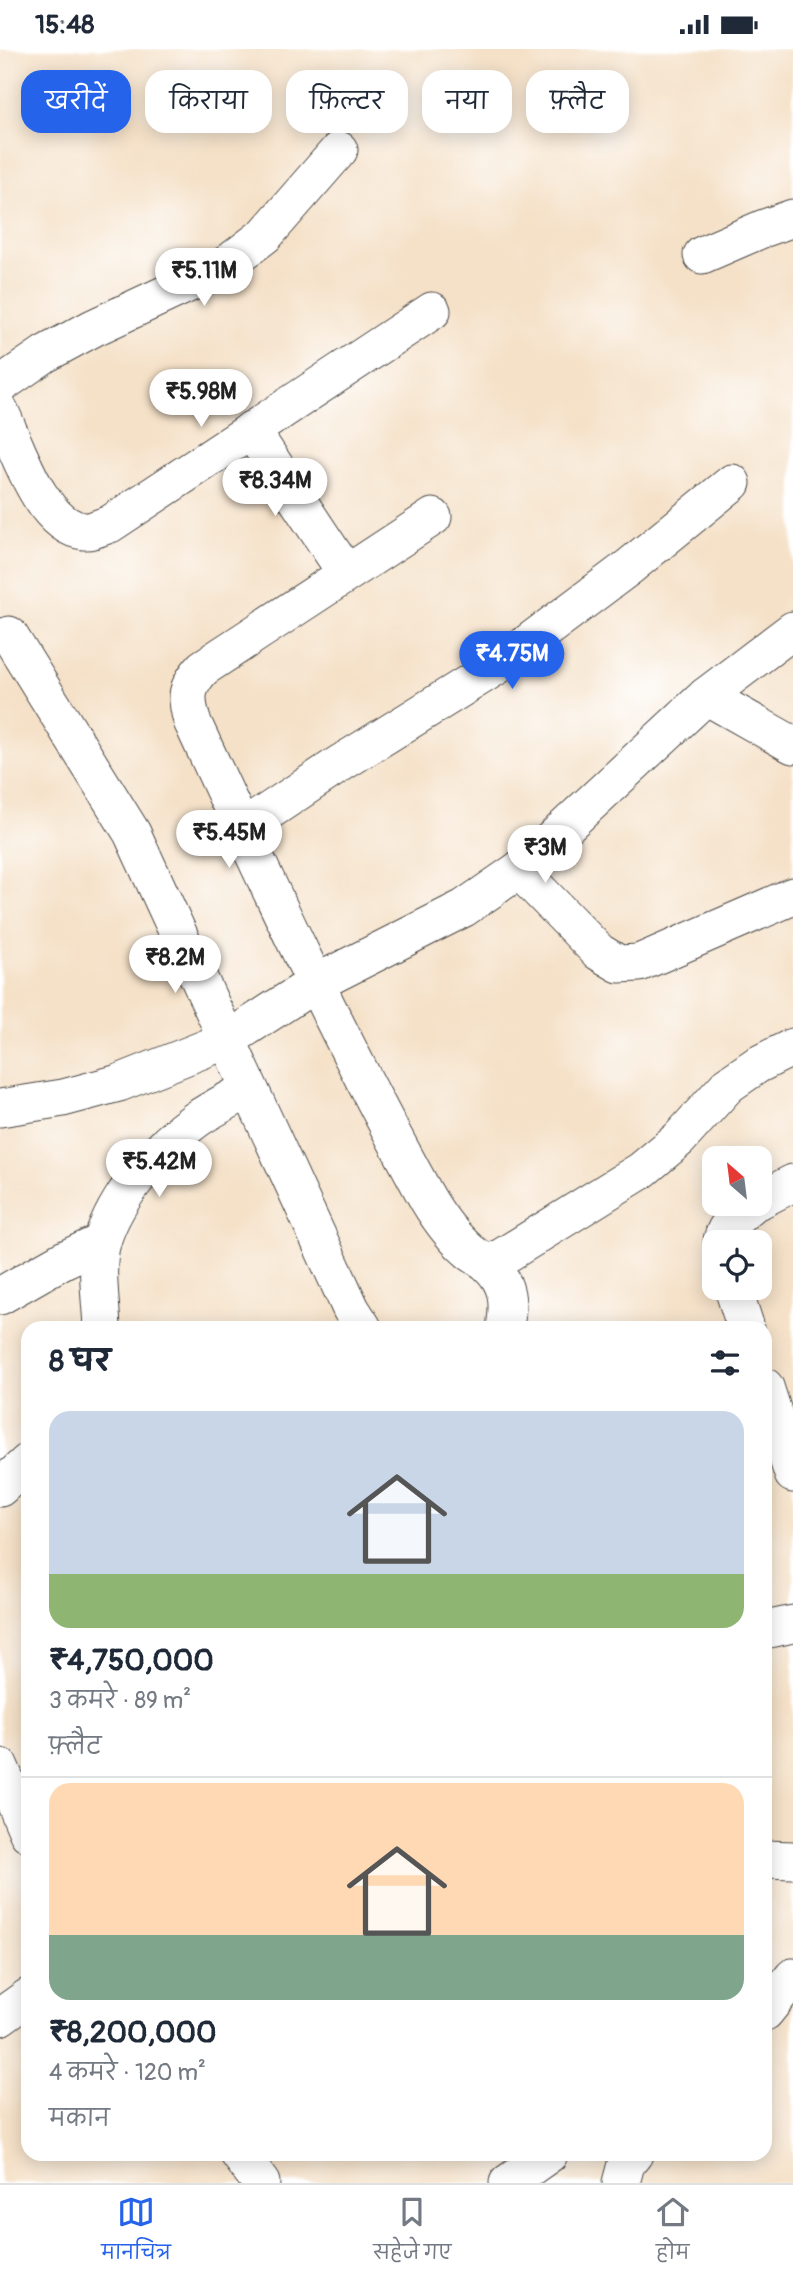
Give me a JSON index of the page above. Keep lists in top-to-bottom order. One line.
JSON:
{"north":"top left","page":{"status":"15:48","chip":["खरीदें","किराया","फ़िल्टर","नया","फ़्लैट"],"price":["₹5.11M","₹5.98M","₹8.34M","₹4.75M","₹5.45M","₹3M","₹8.2M","₹5.42M"],"heading":"8 घर","list":[{"name":"₹4,750,000","note":"3 कमरे · 89 m² · फ़्लैट"},{"name":"₹8,200,000","note":"4 कमरे · 120 m² · मकान"}],"tabs":["मानचित्र","सहेजे गए","होम"]}}
